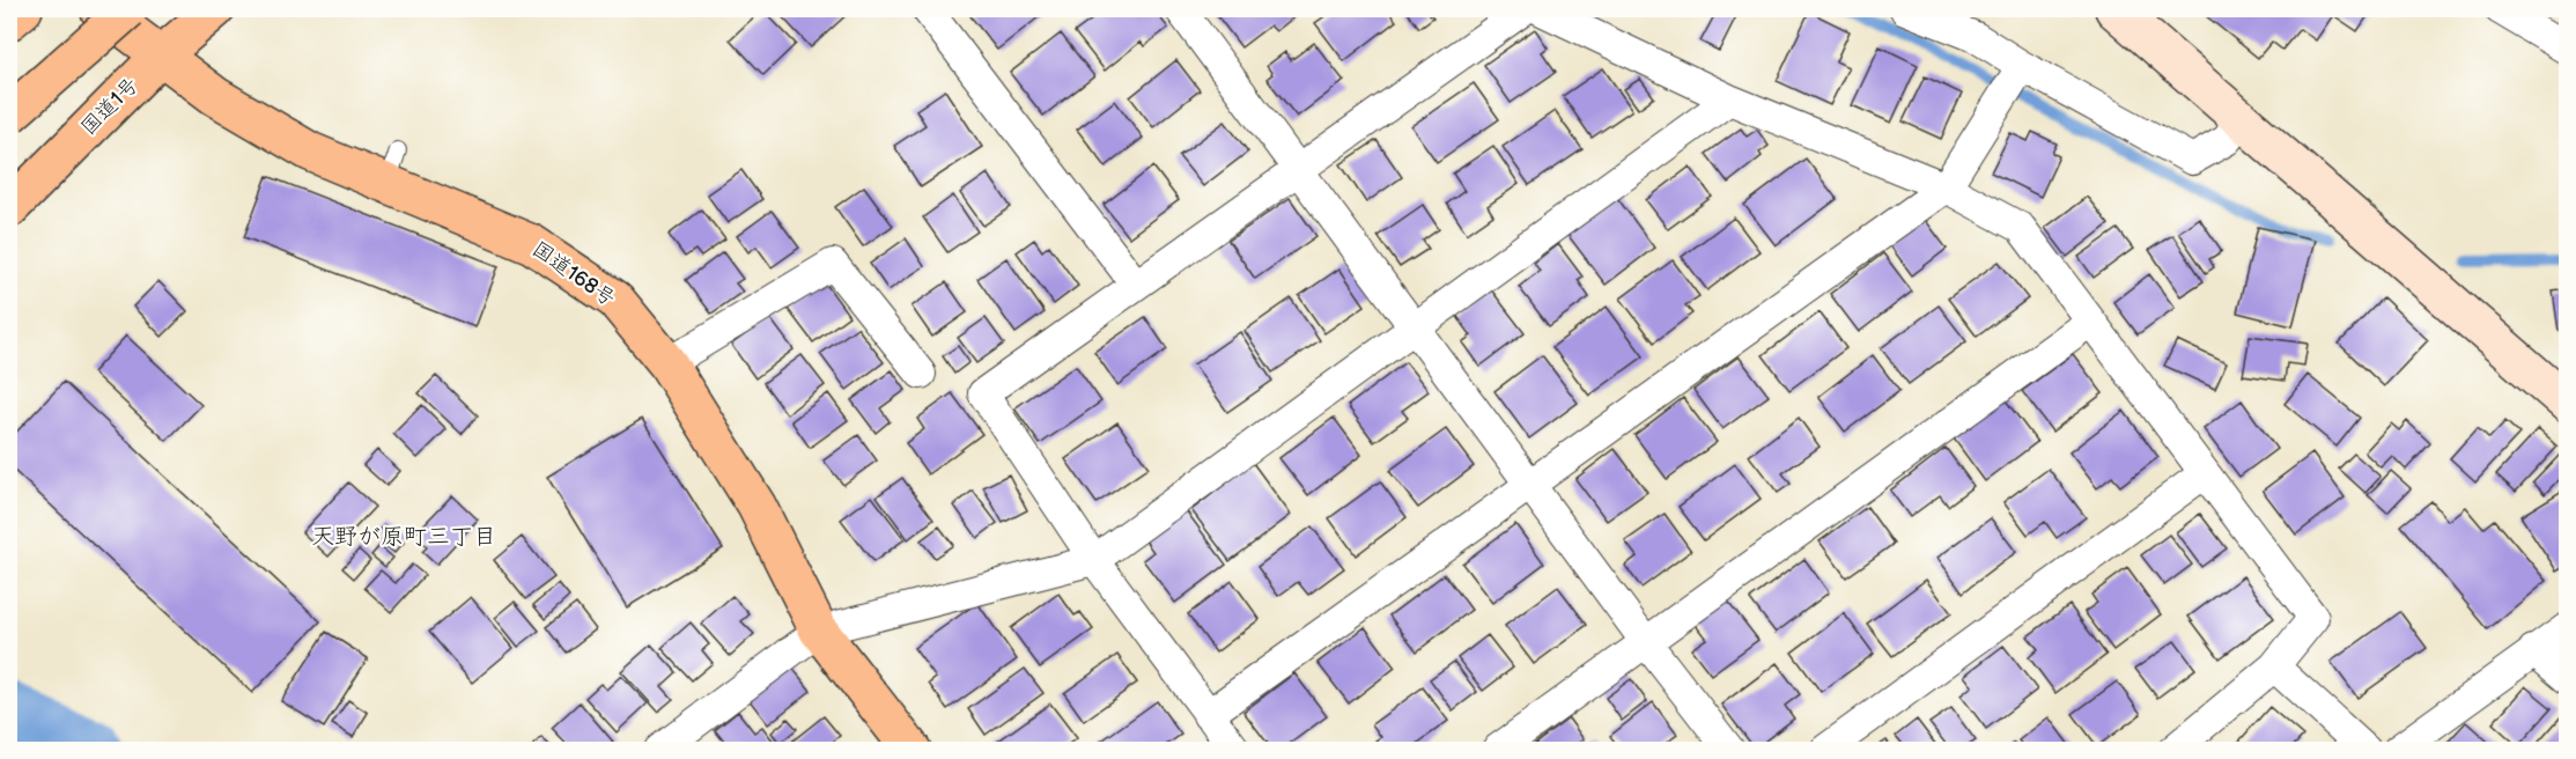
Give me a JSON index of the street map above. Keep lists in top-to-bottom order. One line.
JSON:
{"streets":{"highway":["国道1号","国道168号"]},"crossings":[["国道1号","国道168号"]],"districts":["天野が原町三丁目"]}
